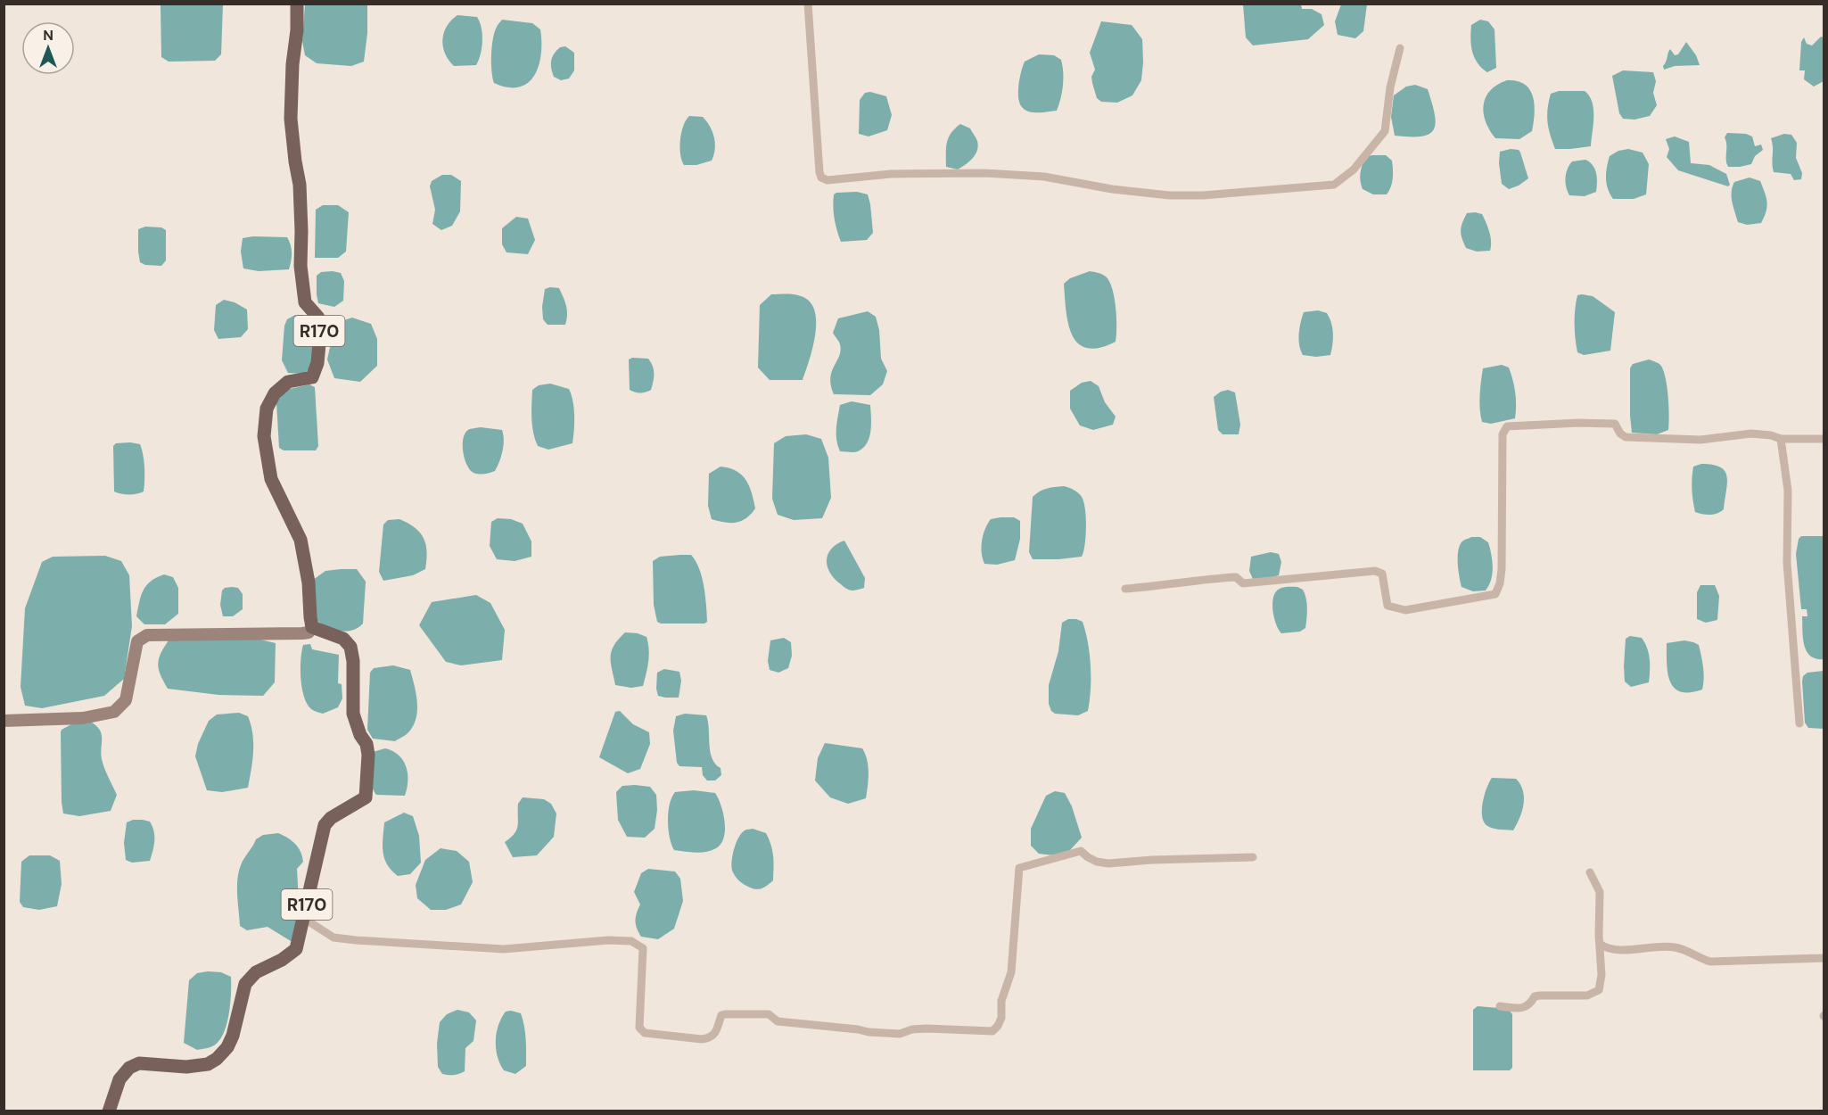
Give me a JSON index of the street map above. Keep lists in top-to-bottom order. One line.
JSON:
{"streets":{"main road":["R170"]},"north":"top"}
